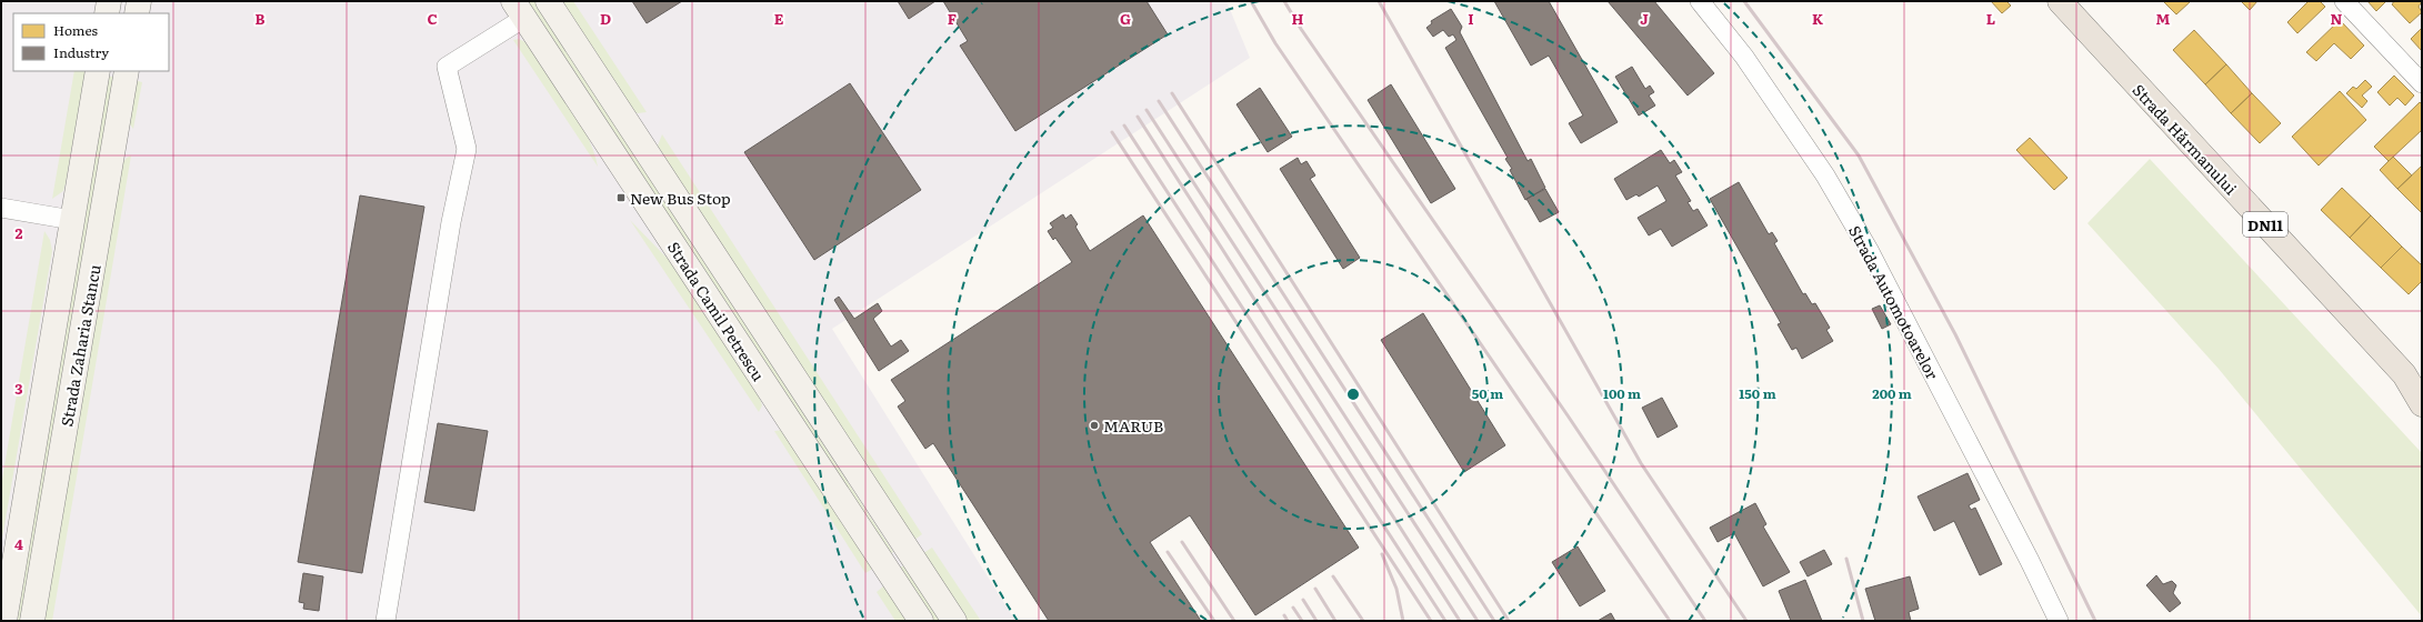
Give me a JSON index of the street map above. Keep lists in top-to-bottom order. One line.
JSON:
{"streets":{"main road":["Strada Hărmanului","DN11"],"street":["Strada Automotoarelor","Strada Camil Petrescu","Strada Zaharia Stancu"]},"places":{"transit":["New Bus Stop"],"other":["MARUB"]},"legend":["Homes","Industry"],"grid":{"columns":["B","C","D","E","F","G","H","I","J","K","L","M","N"],"rows":["2","3","4"]},"rings":["50 m","100 m","150 m","200 m"]}
